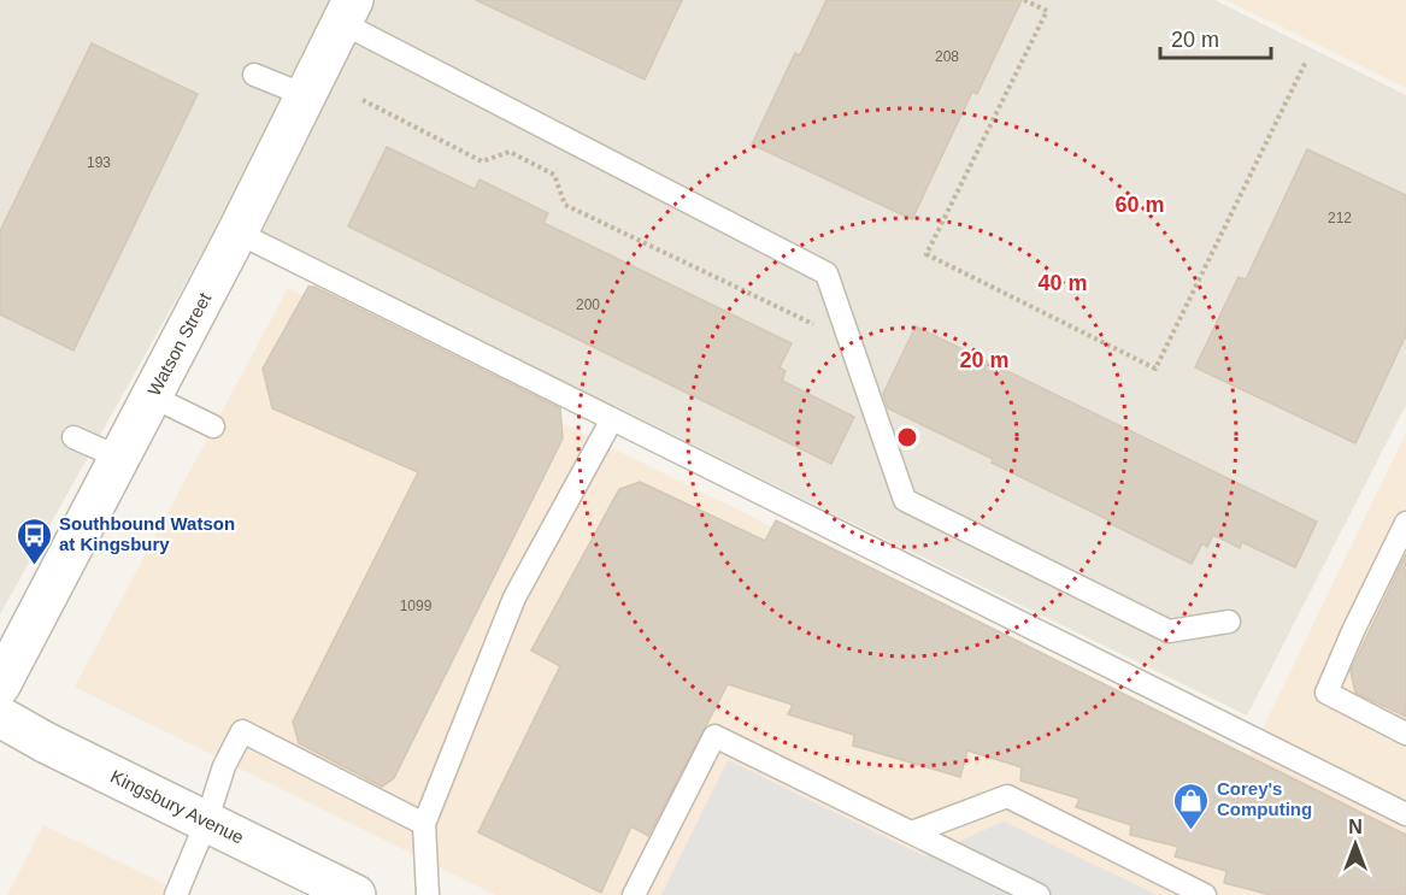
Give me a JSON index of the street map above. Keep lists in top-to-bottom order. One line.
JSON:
{"streets":{"street":["Watson Street","Kingsbury Avenue"]},"places":{"bus stop":["Southbound Watson at Kingsbury"],"shop":["Corey's Computing"]},"house_numbers":["208","193","212","200","1099"],"scale_bar":"20 m","north":"top","rings":["60 m","40 m","20 m"]}
